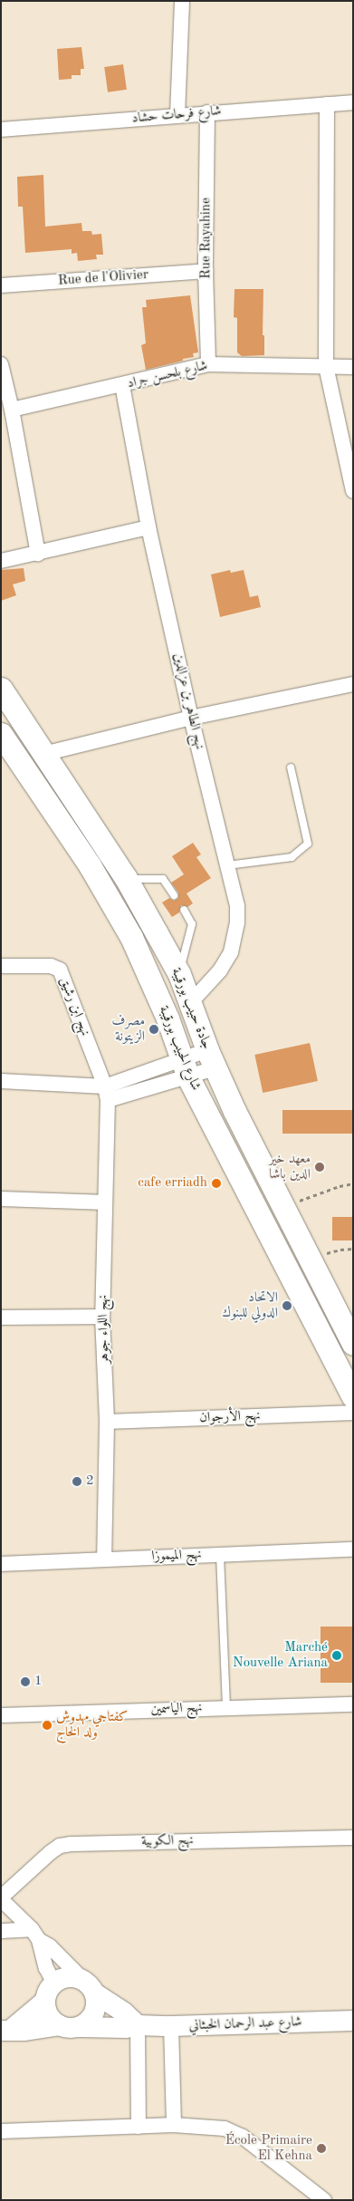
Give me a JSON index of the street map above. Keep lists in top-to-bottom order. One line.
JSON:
{"streets":{"main road":["جادة حبيب بورقيبة","شارع الحبيب بورقيبة","شارع عبد الرحمان الخبثاني"],"street":["شارع فرحات حشاد","Rue Rayahine","Rue de l'Olivier","شارع بلحسن جراد","نهج الطاهر بن عزالدين","نهج ابن رشيق","نهج اللواء جوهر","نهج الأرجوان","نهج الميموزا","نهج الياسمين","نهج الكوبية"]},"crossings":[["شارع فرحات حشاد","Rue Rayahine"],["Rue Rayahine","Rue de l'Olivier"],["Rue Rayahine","شارع بلحسن جراد"],["شارع بلحسن جراد","نهج الطاهر بن عزالدين"],["نهج الطاهر بن عزالدين","جادة حبيب بورقيبة"],["نهج ابن رشيق","نهج اللواء جوهر"],["نهج اللواء جوهر","نهج الأرجوان"],["نهج اللواء جوهر","نهج الميموزا"]],"places":["مصرف الزيتونة","معهد خير الدين باشا","cafe erriadh","الاتحاد الدولي للبنوك","2","Marché Nouvelle Ariana","1","كفتاجي مهدوش ولد الخاج","École Primaire El Kehna"]}
